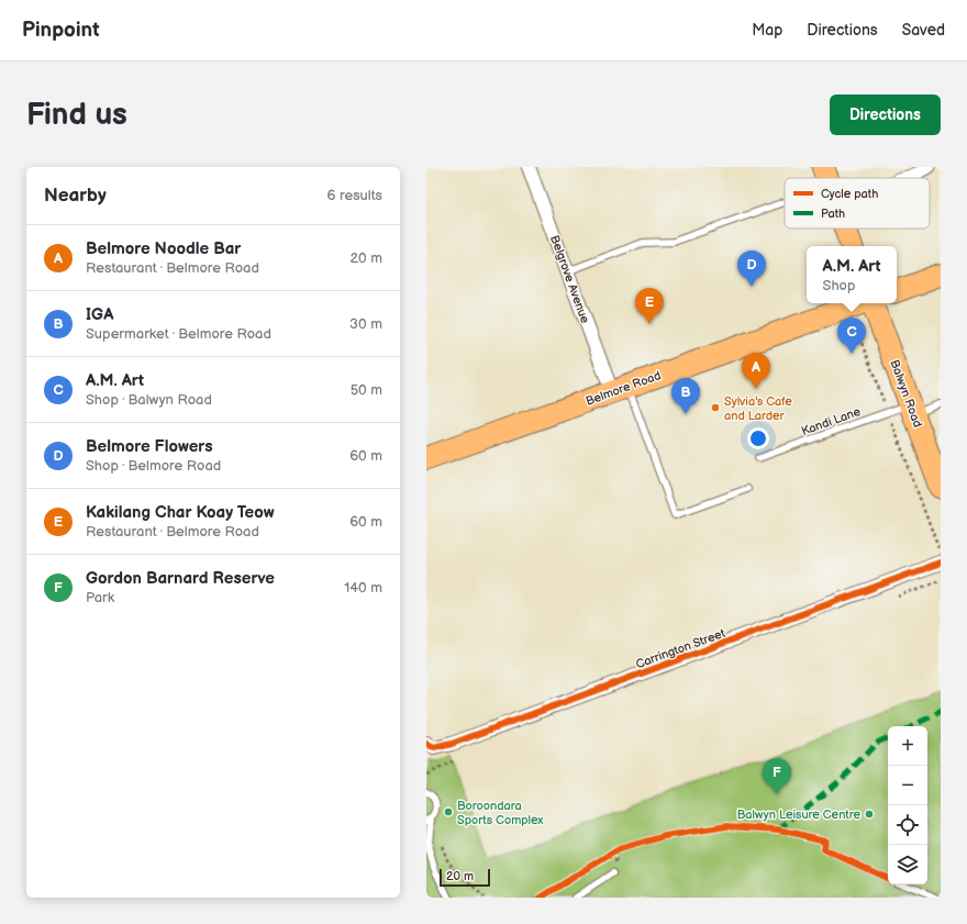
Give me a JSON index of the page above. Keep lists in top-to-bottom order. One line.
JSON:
{"streets":{"main road":["Belmore Road","Balwyn Road"],"street":["Belgrove Avenue","Carrington Street"],"lane":["Kandi Lane"]},"crossings":[["Belgrove Avenue","Belmore Road"],["Balwyn Road","Kandi Lane"]],"places":["Sylvia's Cafe and Larder","Boroondara Sports Complex","Balwyn Leisure Centre"],"legend":["Cycle path","Path"],"scale_bar":"20 m","page":{"header":"Pinpoint","nav":["Map","Directions","Saved"],"buttons":"Directions","title":"Find us","heading":["Nearby","6 results"],"list":[{"mark":"A","name":"Belmore Noodle Bar","note":"Restaurant · Belmore Road","value":"20 m"},{"mark":"B","name":"IGA","note":"Supermarket · Belmore Road","value":"30 m"},{"mark":"C","name":"A.M. Art","note":"Shop · Balwyn Road","value":"50 m"},{"mark":"D","name":"Belmore Flowers","note":"Shop · Belmore Road","value":"60 m"},{"mark":"E","name":"Kakilang Char Koay Teow","note":"Restaurant · Belmore Road","value":"60 m"},{"mark":"F","name":"Gordon Barnard Reserve","note":"Park","value":"140 m"}],"popup":["A.M. Art","Shop"],"pins":["D","E","C","A","B","F"],"map_buttons":["+","−"],"scale":"20 m"}}
